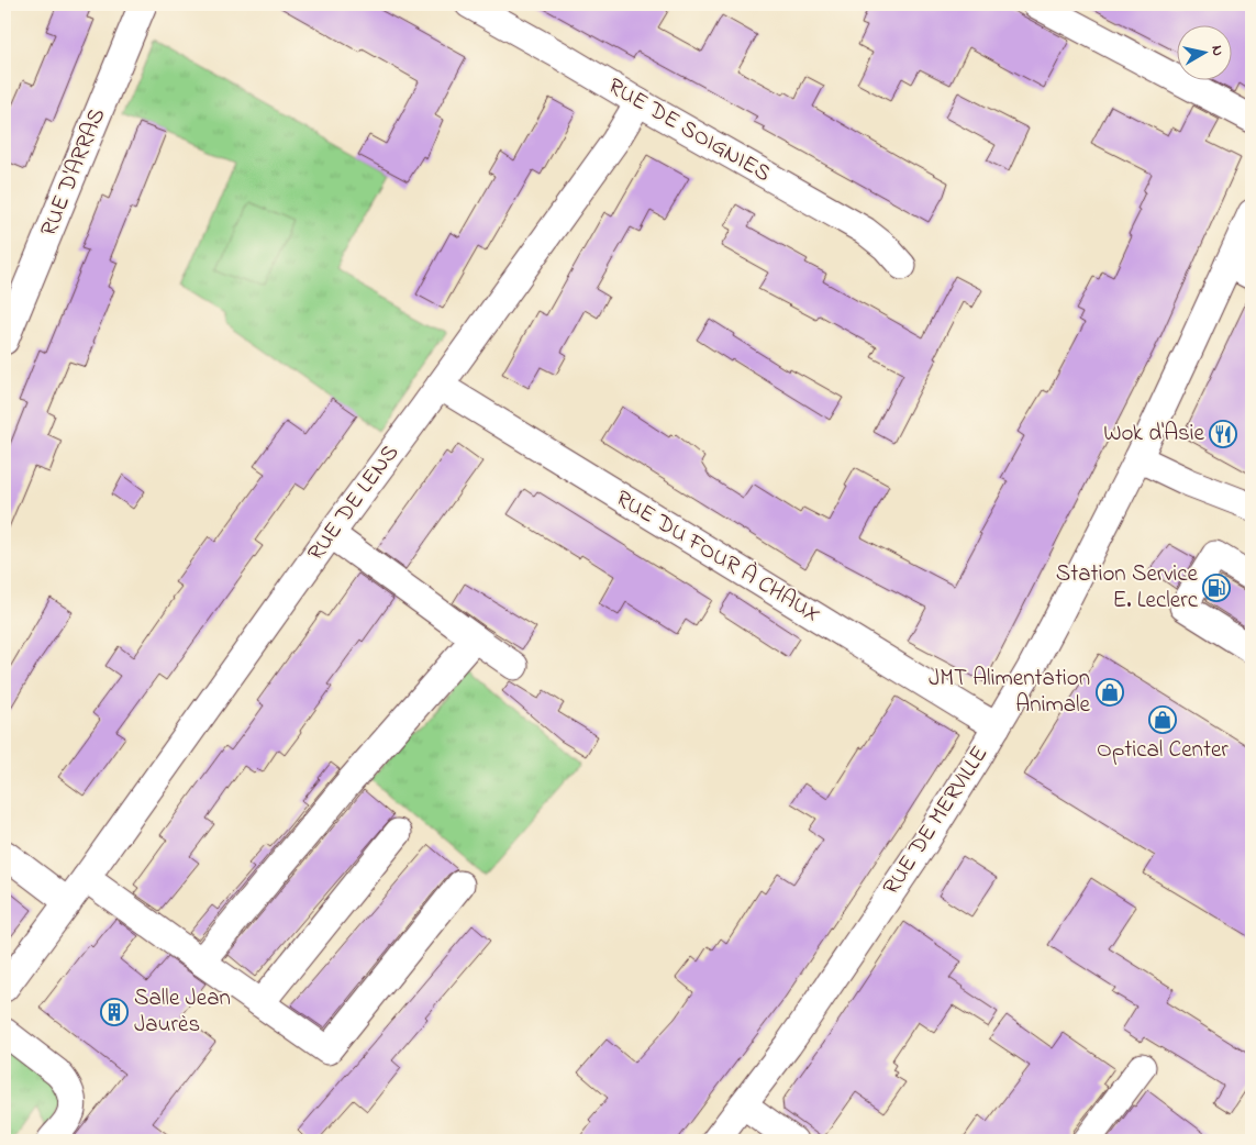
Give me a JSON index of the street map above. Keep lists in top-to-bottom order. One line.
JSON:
{"streets":{"street":["RUE DE SOIGNIES","RUE D'ARRAS","RUE DE LENS","RUE DU FOUR À CHAUX","RUE DE MERVILLE"]},"crossings":[["RUE DE SOIGNIES","RUE DE LENS"],["RUE DE LENS","RUE DU FOUR À CHAUX"],["RUE DU FOUR À CHAUX","RUE DE MERVILLE"]],"places":{"restaurant":["Wok d'Asie"],"fuel station":["Station Service E. Leclerc"],"shop":["JMT Alimentation Animale","Optical Center"],"building":["Salle Jean Jaurès"]},"north":"right"}
